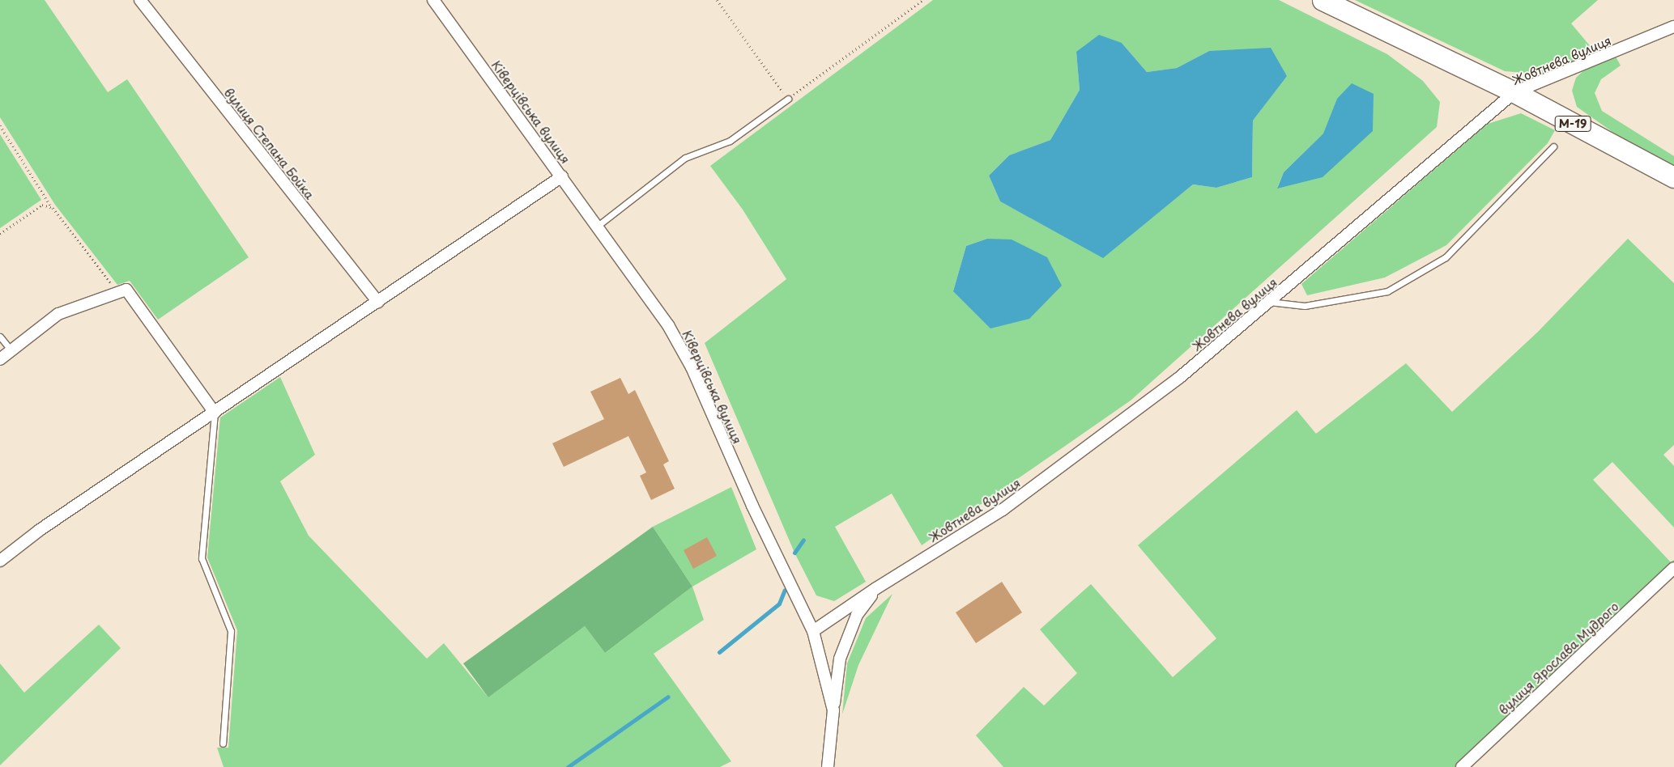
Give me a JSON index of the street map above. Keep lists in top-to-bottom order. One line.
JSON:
{"streets":{"highway":["М-19"],"street":["Жовтнева вулиця","Ківерцівська вулиця","вулиця Степана Бойка","вулиця Ярослава Мудрого"]},"crossings":[["Жовтнева вулиця","Ківерцівська вулиця"],["Жовтнева вулиця","М-19"]]}
